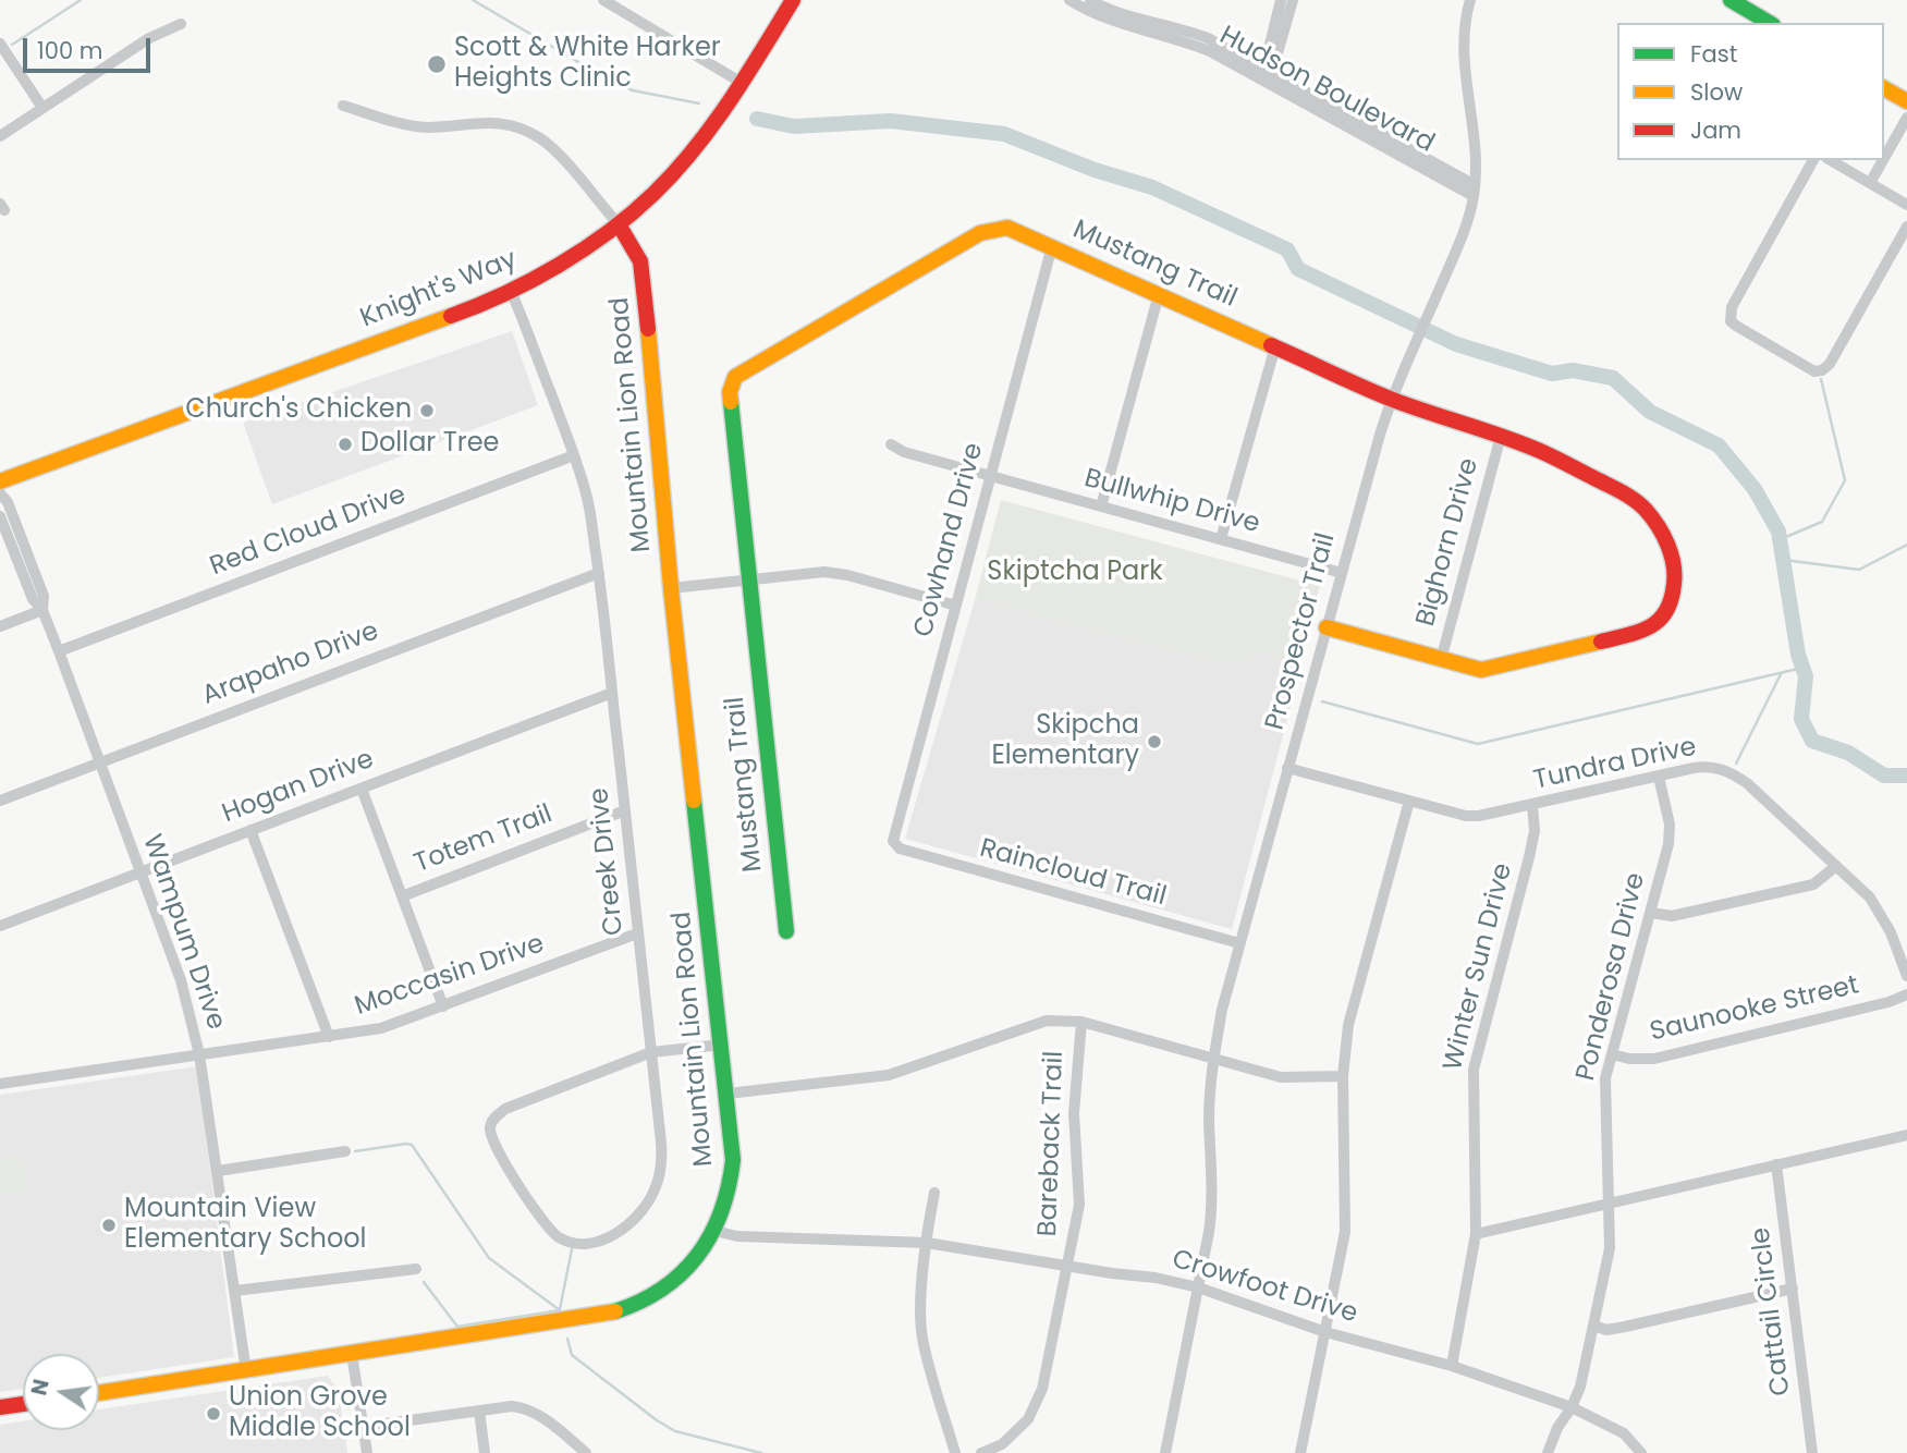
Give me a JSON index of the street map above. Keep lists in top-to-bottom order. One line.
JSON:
{"streets":{"street":["Hudson Boulevard","Mustang Trail","Knight's Way","Mountain Lion Road","Bullwhip Drive","Red Cloud Drive","Cowhand Drive","Bighorn Drive","Prospector Trail","Arapaho Drive","Tundra Drive","Hogan Drive","Totem Trail","Creek Drive","Raincloud Trail","Wampum Drive","Winter Sun Drive","Moccasin Drive","Ponderosa Drive","Saunooke Street","Bareback Trail","Crowfoot Drive","Cattail Circle"]},"crossings":[["Hudson Boulevard","Prospector Trail"],["Mustang Trail","Cowhand Drive"],["Mustang Trail","Bighorn Drive"],["Mustang Trail","Prospector Trail"],["Knight's Way","Mountain Lion Road"],["Knight's Way","Creek Drive"],["Mountain Lion Road","Wampum Drive"],["Mountain Lion Road","Crowfoot Drive"],["Bullwhip Drive","Cowhand Drive"],["Bullwhip Drive","Prospector Trail"],["Red Cloud Drive","Creek Drive"],["Red Cloud Drive","Wampum Drive"],["Cowhand Drive","Raincloud Trail"],["Prospector Trail","Tundra Drive"],["Prospector Trail","Raincloud Trail"],["Prospector Trail","Crowfoot Drive"],["Arapaho Drive","Creek Drive"],["Arapaho Drive","Wampum Drive"],["Tundra Drive","Winter Sun Drive"],["Tundra Drive","Ponderosa Drive"],["Hogan Drive","Creek Drive"],["Hogan Drive","Wampum Drive"],["Totem Trail","Creek Drive"],["Creek Drive","Moccasin Drive"],["Wampum Drive","Moccasin Drive"],["Winter Sun Drive","Crowfoot Drive"],["Ponderosa Drive","Saunooke Street"],["Ponderosa Drive","Crowfoot Drive"],["Bareback Trail","Crowfoot Drive"]],"parks":["Skiptcha Park"],"places":["Scott & White Harker Heights Clinic","Church's Chicken","Dollar Tree","Skipcha Elementary","Mountain View Elementary School","Union Grove Middle School"],"legend":["Fast","Slow","Jam"],"scale_bar":"100 m","north":"left"}
